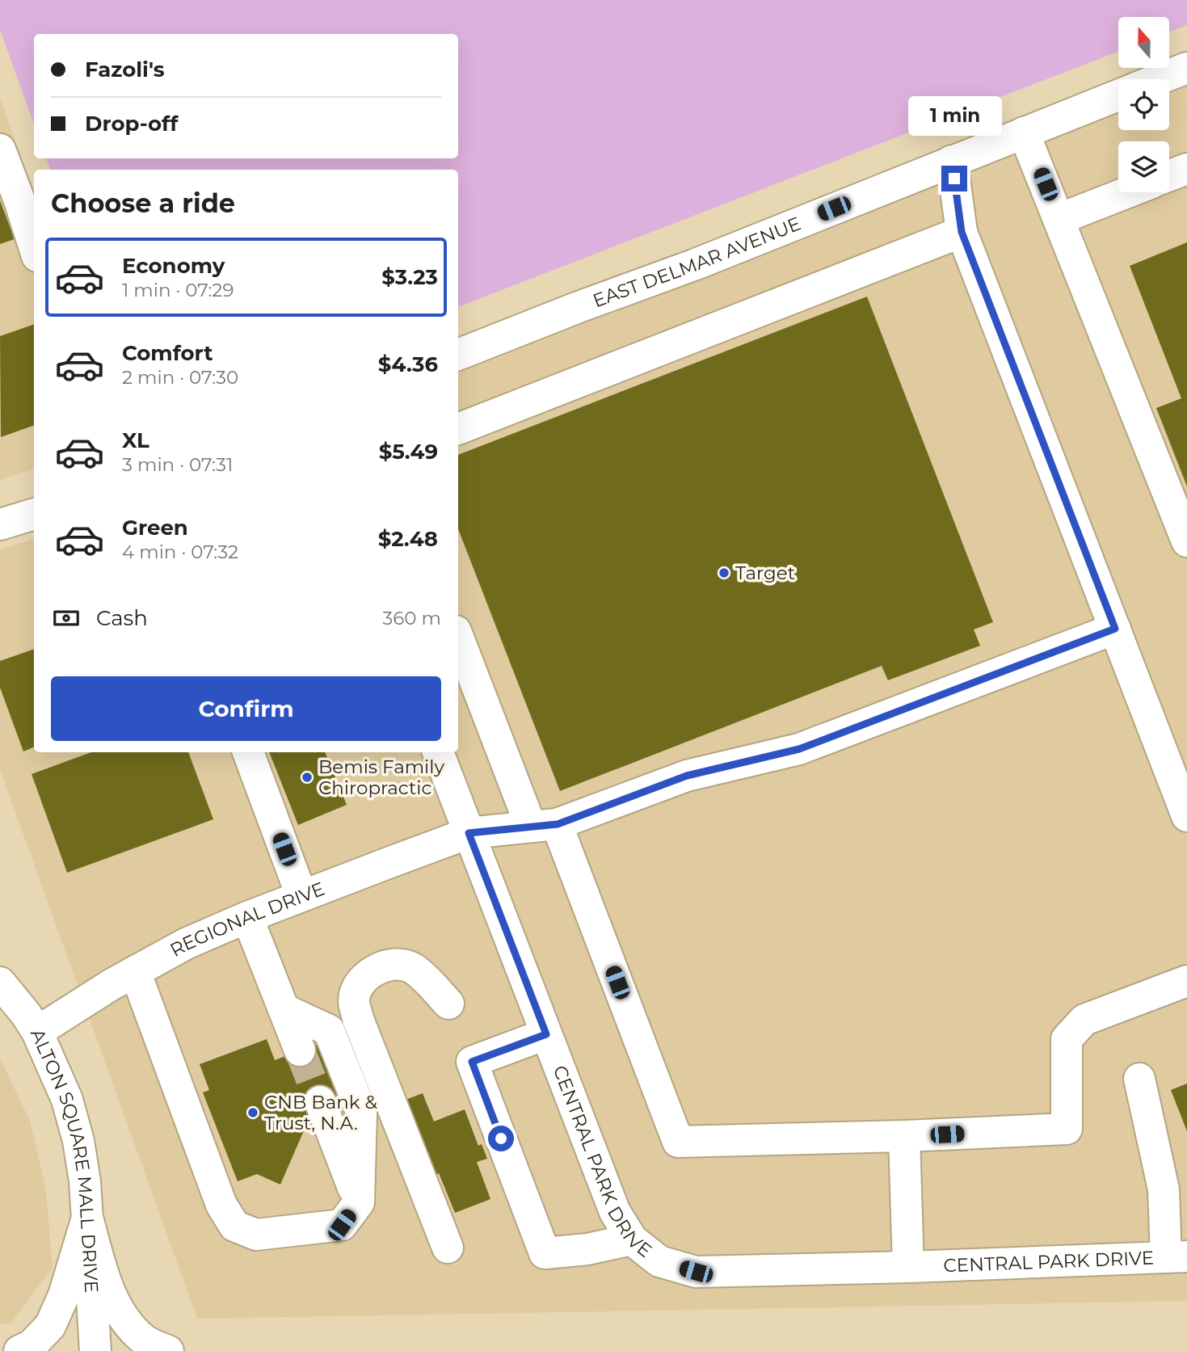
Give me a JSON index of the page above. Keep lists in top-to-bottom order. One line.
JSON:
{"streets":{"street":["EAST DELMAR AVENUE","REGIONAL DRIVE","CENTRAL PARK DRIVE","ALTON SQUARE MALL DRIVE"]},"crossings":[["REGIONAL DRIVE","CENTRAL PARK DRIVE"],["REGIONAL DRIVE","ALTON SQUARE MALL DRIVE"]],"places":["Target","Bemis Family Chiropractic","CNB Bank & Trust, N.A."],"north":"top","page":{"banner":["Fazoli's","Drop-off"],"bubble":"1 min","heading":"Choose a ride","list":[{"name":"Economy","note":"1 min · 07:29","value":"$3.23"},{"name":"Comfort","note":"2 min · 07:30","value":"$4.36"},{"name":"XL","note":"3 min · 07:31","value":"$5.49"},{"name":"Green","note":"4 min · 07:32","value":"$2.48"}],"pay":["Cash","360 m"],"buttons":"Confirm"}}
